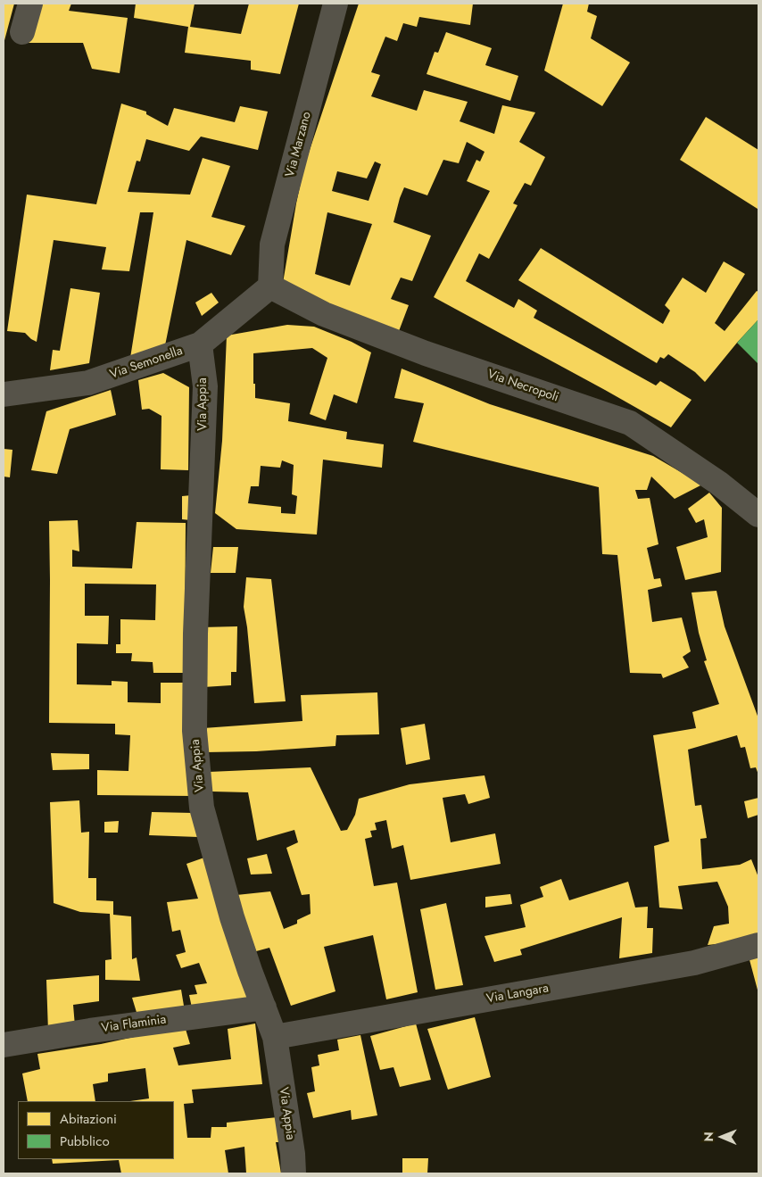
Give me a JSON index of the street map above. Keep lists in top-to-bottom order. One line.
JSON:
{"streets":{"street":["Via Marzano","Via Semonella","Via Necropoli","Via Appia","Via Langara","Via Flaminia"]},"crossings":[["Via Marzano","Via Semonella"],["Via Marzano","Via Necropoli"],["Via Semonella","Via Necropoli"],["Via Semonella","Via Appia"],["Via Appia","Via Langara"],["Via Appia","Via Flaminia"]],"legend":["Abitazioni","Pubblico"],"north":"left"}
